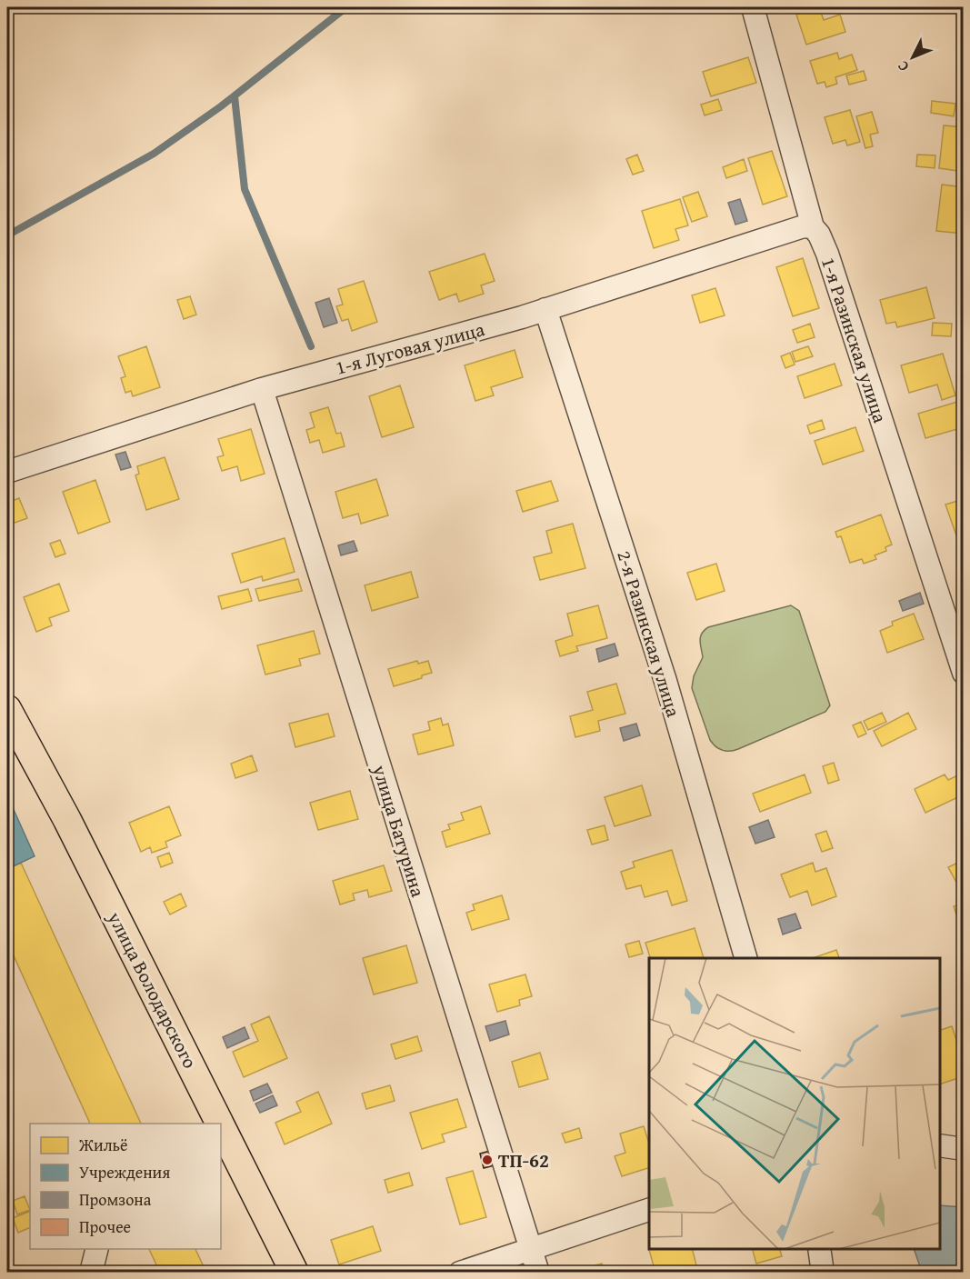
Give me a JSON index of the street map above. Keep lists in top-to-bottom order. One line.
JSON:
{"streets":{"main road":["улица Володарского"],"street":["1-я Разинская улица","1-я Луговая улица","2-я Разинская улица","улица Батурина"]},"crossings":[["1-я Разинская улица","1-я Луговая улица"],["1-я Луговая улица","2-я Разинская улица"],["1-я Луговая улица","улица Батурина"]],"places":["ТП-62"],"legend":["Жильё","Учреждения","Промзона","Прочее"],"north":"bottom left"}
